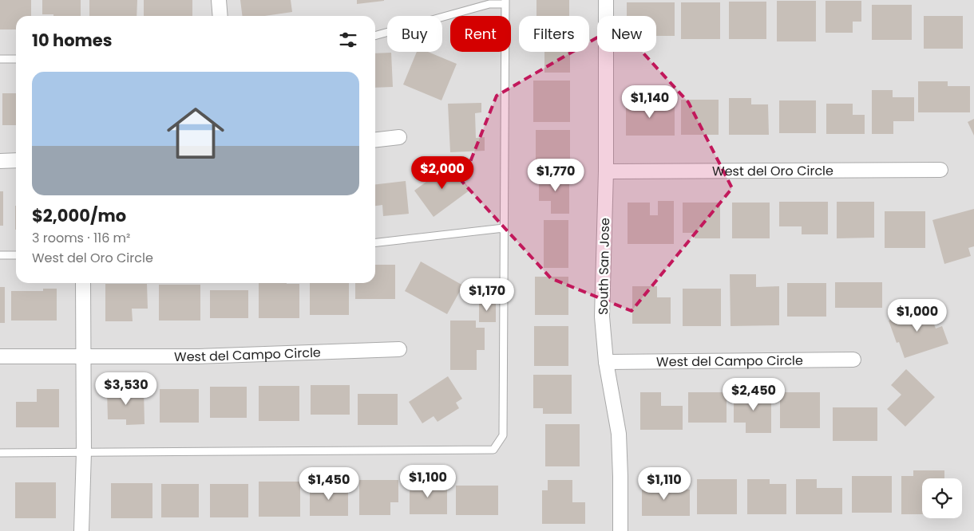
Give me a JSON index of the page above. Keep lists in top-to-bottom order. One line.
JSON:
{"streets":{"street":["West del Oro Circle","South San Jose","West del Campo Circle"]},"crossings":[["West del Oro Circle","South San Jose"],["South San Jose","West del Campo Circle"]],"page":{"chip":["Buy","Rent","Filters","New"],"heading":"10 homes","list":[{"name":"$2,000/mo","note":"3 rooms · 116 m² · West del Oro Circle"}],"price":["$1,140","$2,000","$1,770","$1,170","$1,000","$3,530","$2,450","$1,100","$1,450","$1,110"]}}
